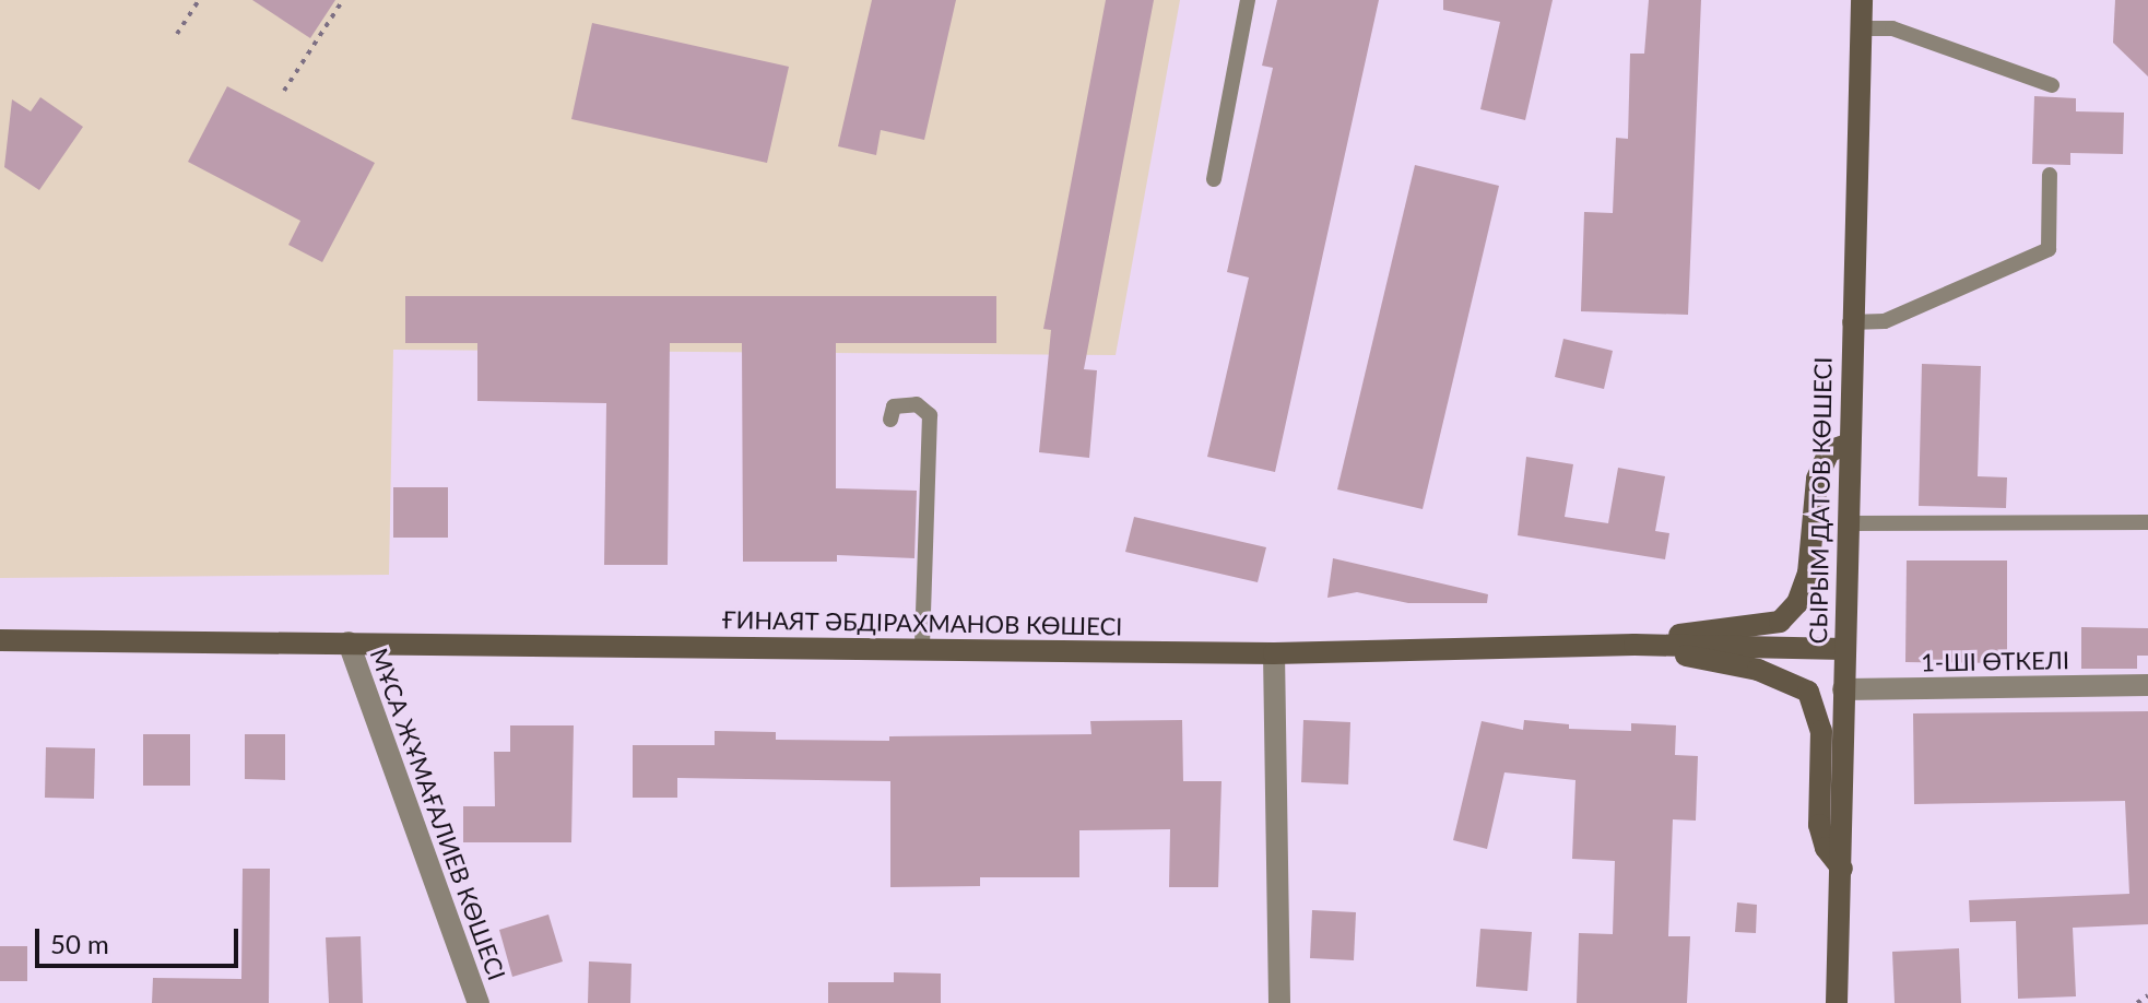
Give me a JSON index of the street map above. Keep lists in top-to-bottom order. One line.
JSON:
{"streets":{"street":["СЫРЫМ ДАТОВ КӨШЕСІ","ҒИНАЯТ ӘБДІРАХМАНОВ КӨШЕСІ","1-ШІ ӨТКЕЛІ","МҰСА ЖҰМАҒАЛИЕВ КӨШЕСІ"]},"crossings":[["СЫРЫМ ДАТОВ КӨШЕСІ","ҒИНАЯТ ӘБДІРАХМАНОВ КӨШЕСІ"],["СЫРЫМ ДАТОВ КӨШЕСІ","1-ШІ ӨТКЕЛІ"],["ҒИНАЯТ ӘБДІРАХМАНОВ КӨШЕСІ","МҰСА ЖҰМАҒАЛИЕВ КӨШЕСІ"]],"scale_bar":"50 m"}
